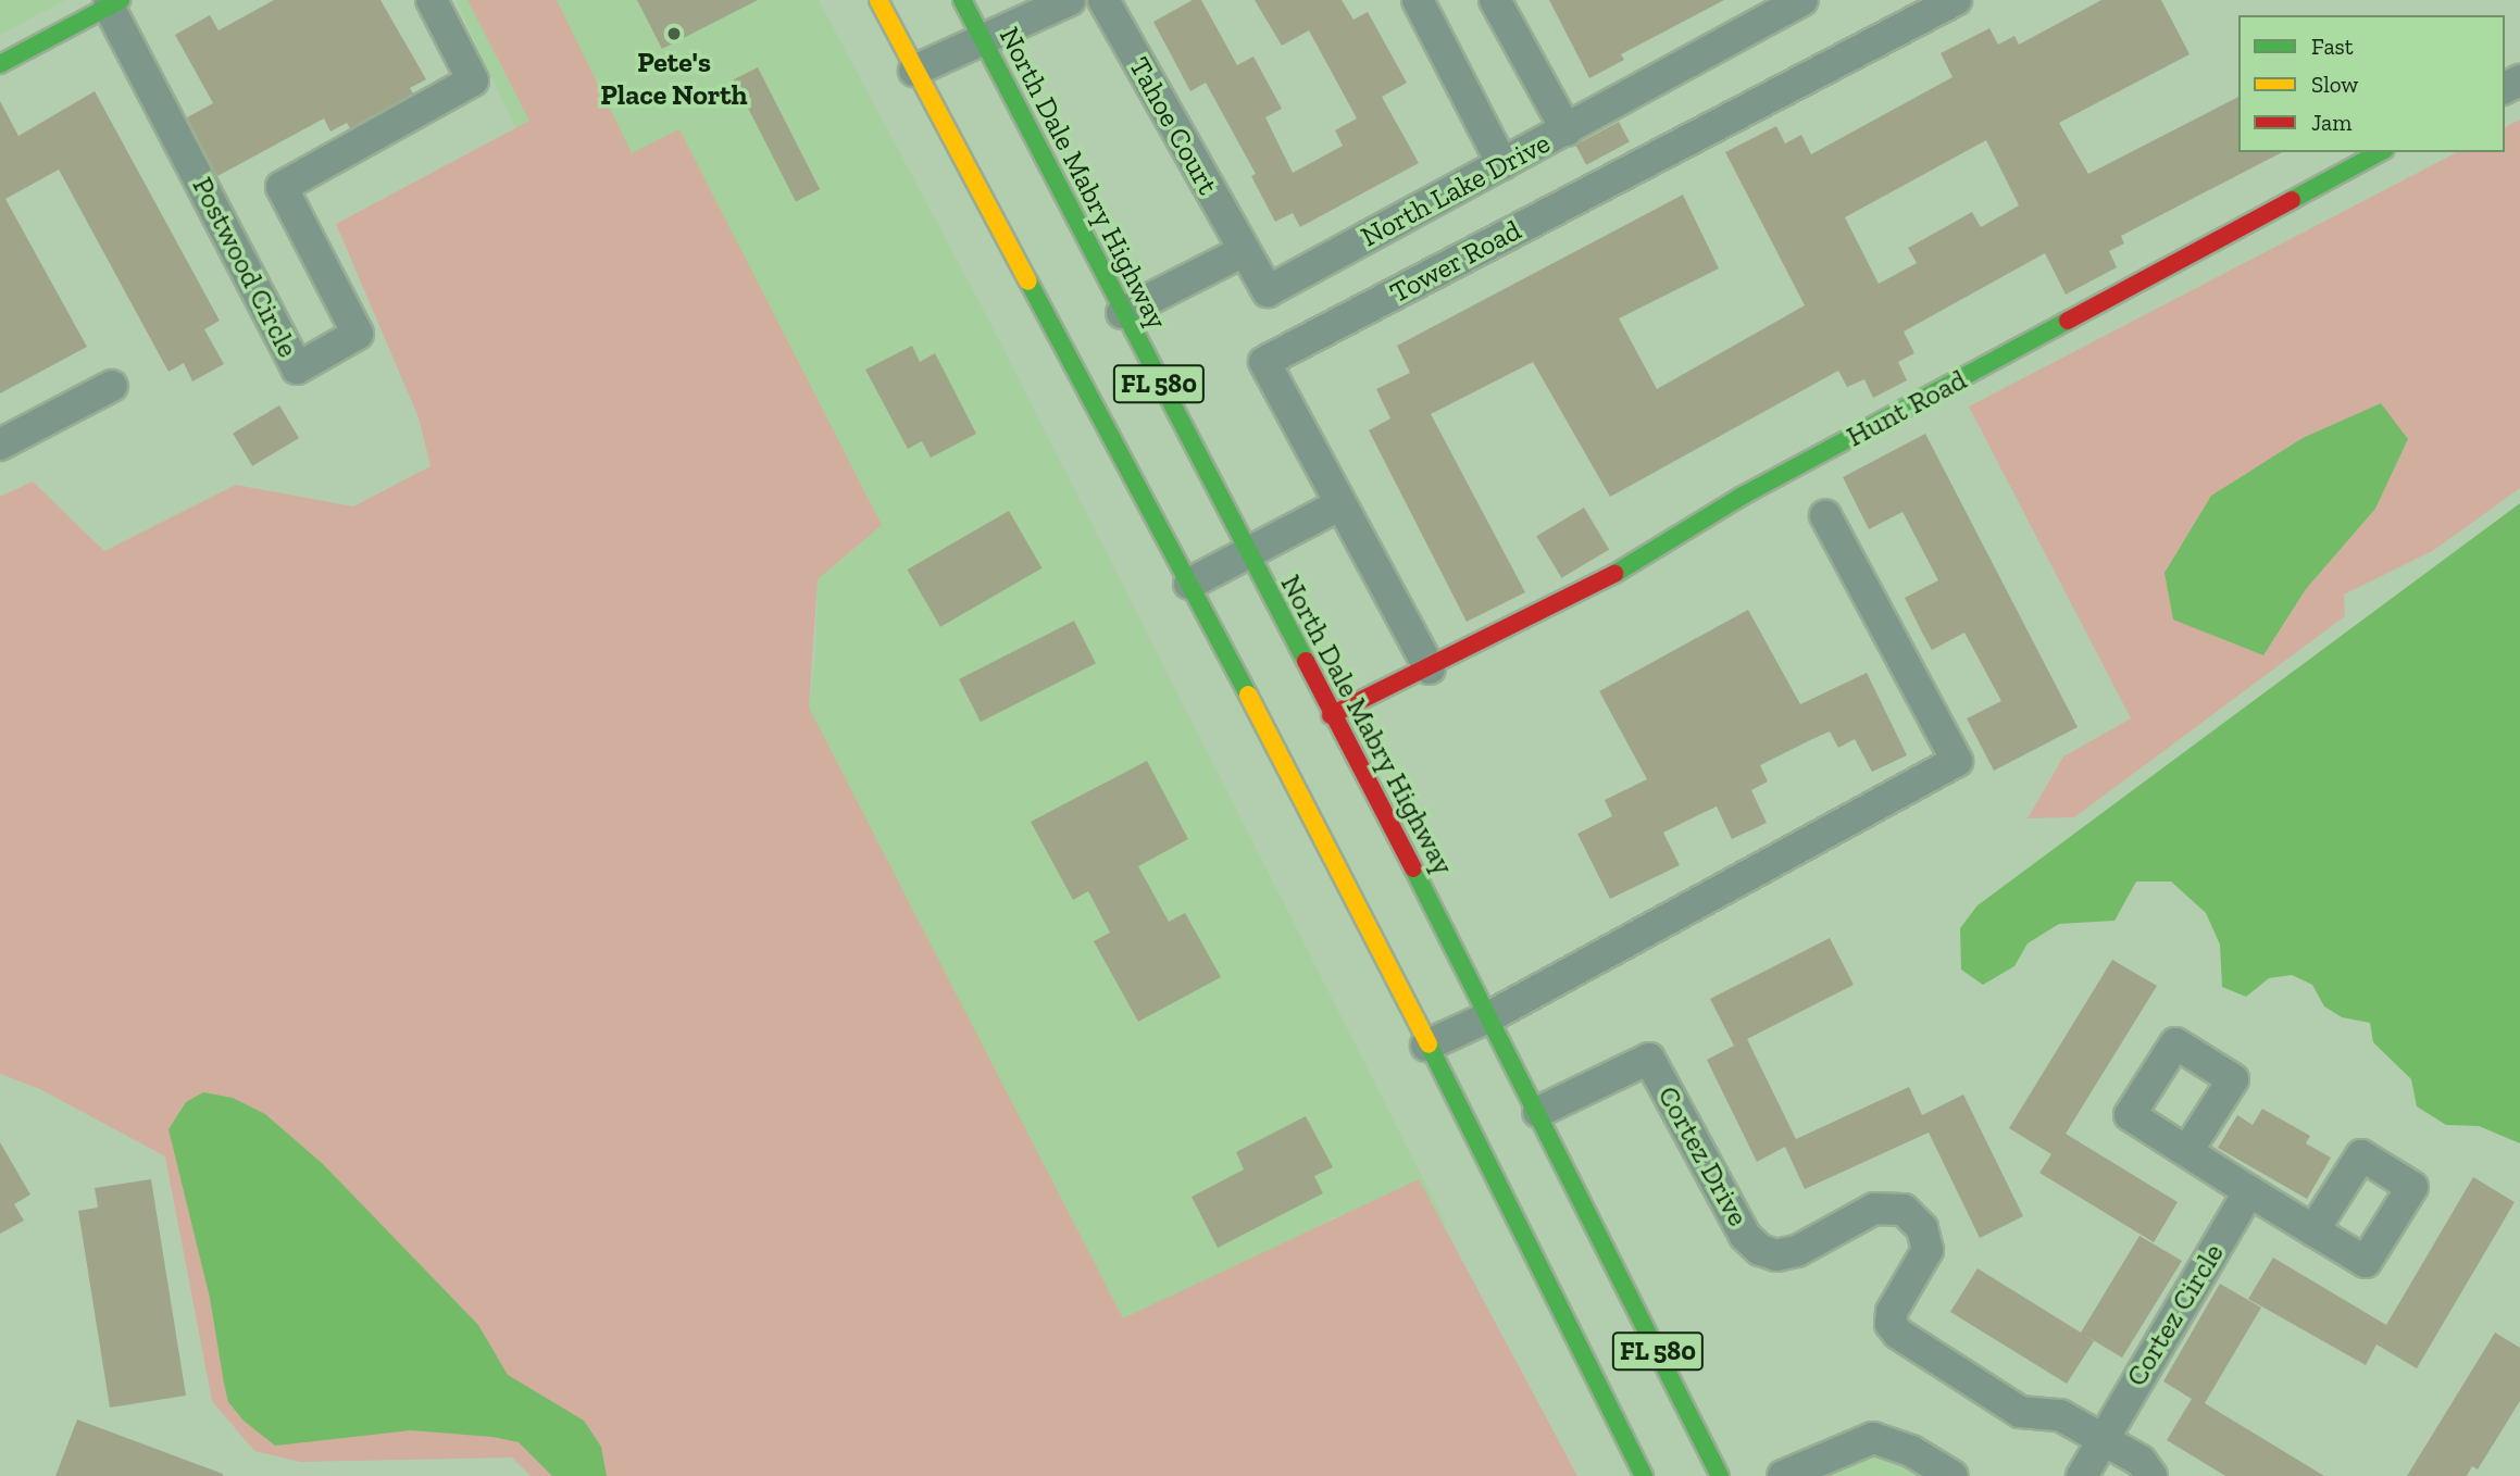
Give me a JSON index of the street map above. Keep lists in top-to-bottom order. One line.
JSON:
{"streets":{"main road":["North Dale Mabry Highway","FL 580","Hunt Road"],"street":["Tahoe Court","North Lake Drive","Tower Road","Postwood Circle","Cortez Drive","Cortez Circle"]},"crossings":[["Tahoe Court","North Lake Drive"],["North Dale Mabry Highway","Hunt Road"],["North Dale Mabry Highway","Cortez Drive"],["Tower Road","Hunt Road"],["Cortez Drive","Cortez Circle"]],"places":["Pete's Place North"],"legend":["Fast","Slow","Jam"]}
